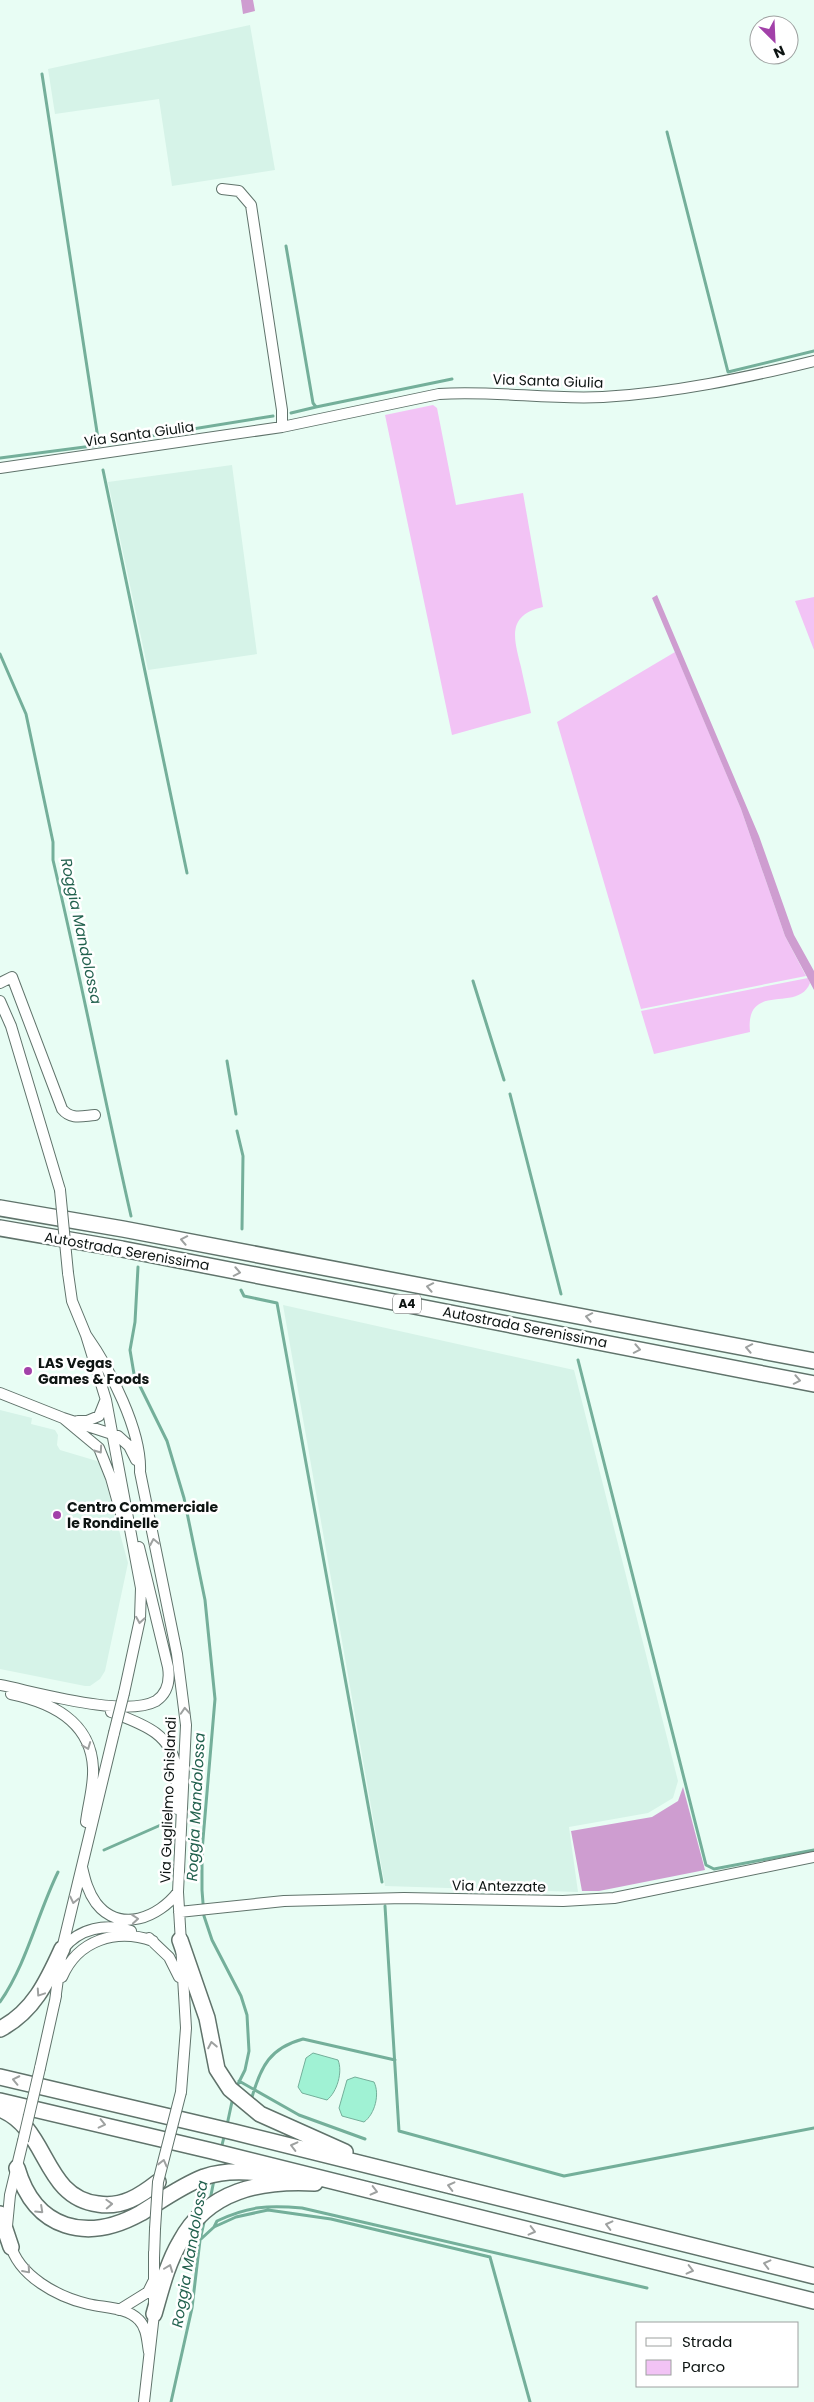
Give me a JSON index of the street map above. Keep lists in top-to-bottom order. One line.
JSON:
{"streets":{"highway":["Autostrada Serenissima","A4"],"street":["Via Santa Giulia","Via Guglielmo Ghislandi","Via Antezzate"]},"crossings":[["Via Guglielmo Ghislandi","Via Antezzate"]],"water":["Roggia Mandolossa"],"places":["LAS Vegas Games & Foods","Centro Commerciale le Rondinelle"],"legend":["Strada","Parco"],"north":"bottom right"}
